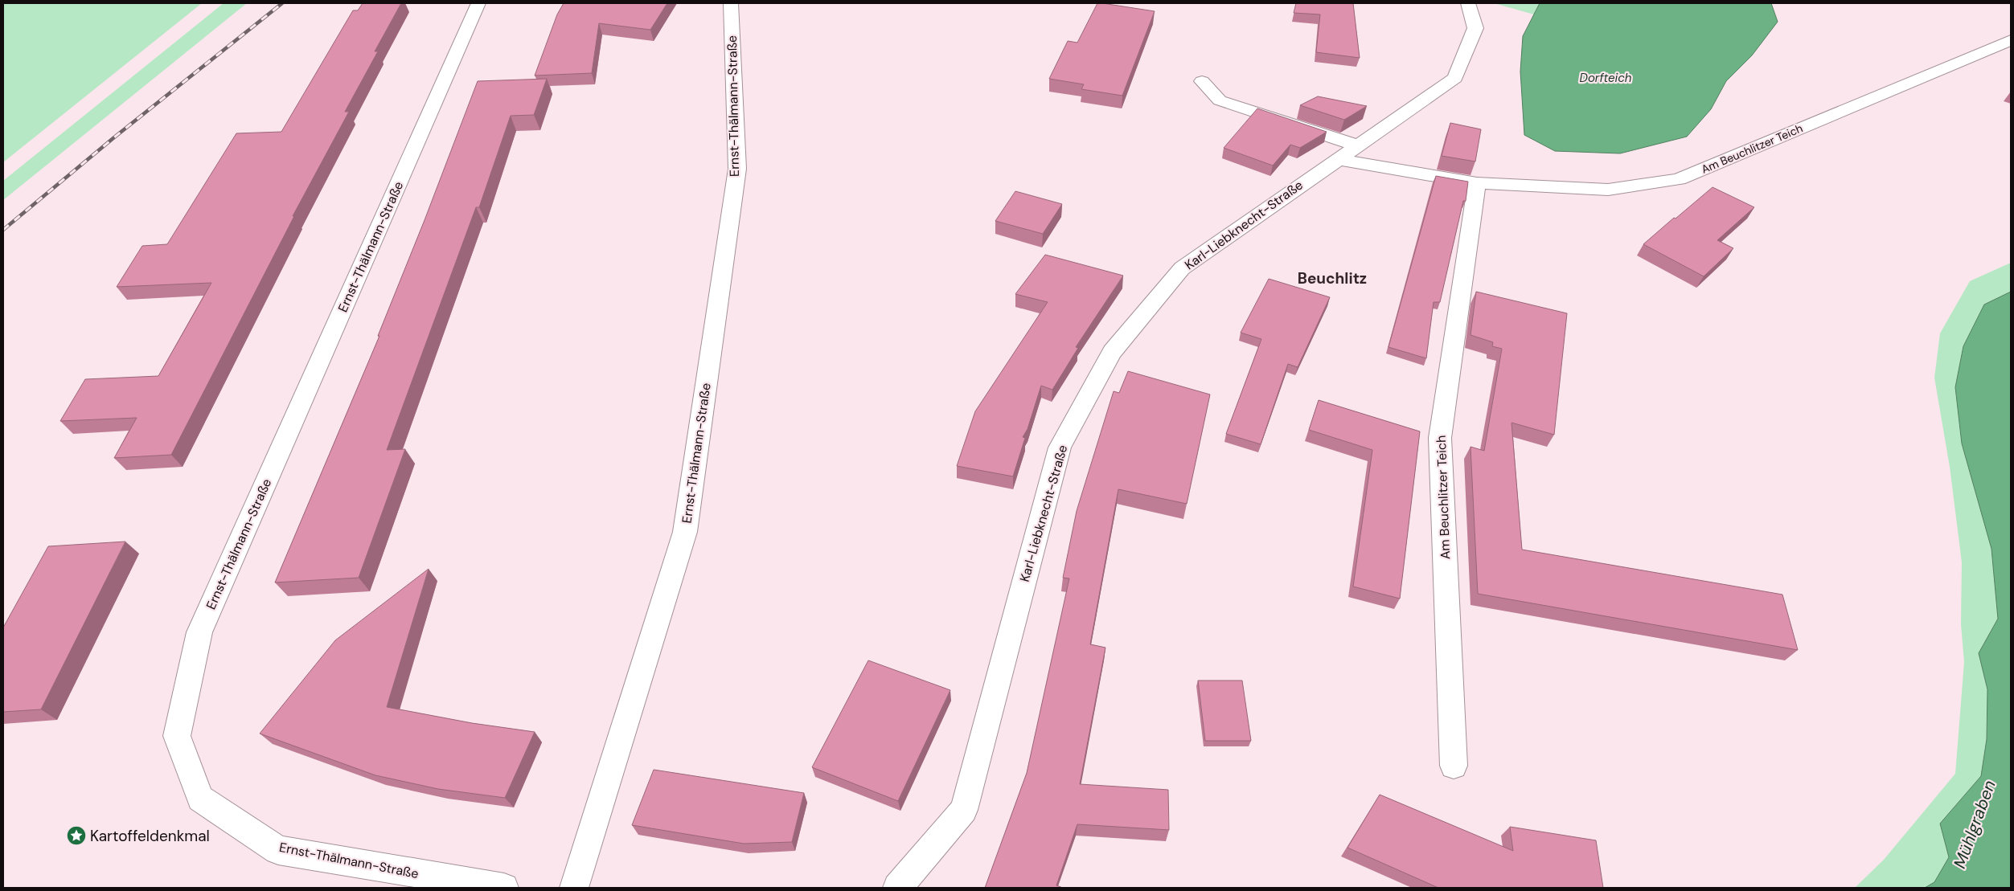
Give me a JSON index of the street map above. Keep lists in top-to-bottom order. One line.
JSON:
{"streets":{"street":["Ernst-Thälmann-Straße","Am Beuchlitzer Teich","Karl-Liebknecht-Straße"]},"crossings":[["Am Beuchlitzer Teich","Karl-Liebknecht-Straße"]],"districts":["Beuchlitz"],"water":["Dorfteich","Mühlgraben"],"places":{"place":["Kartoffeldenkmal"]}}
